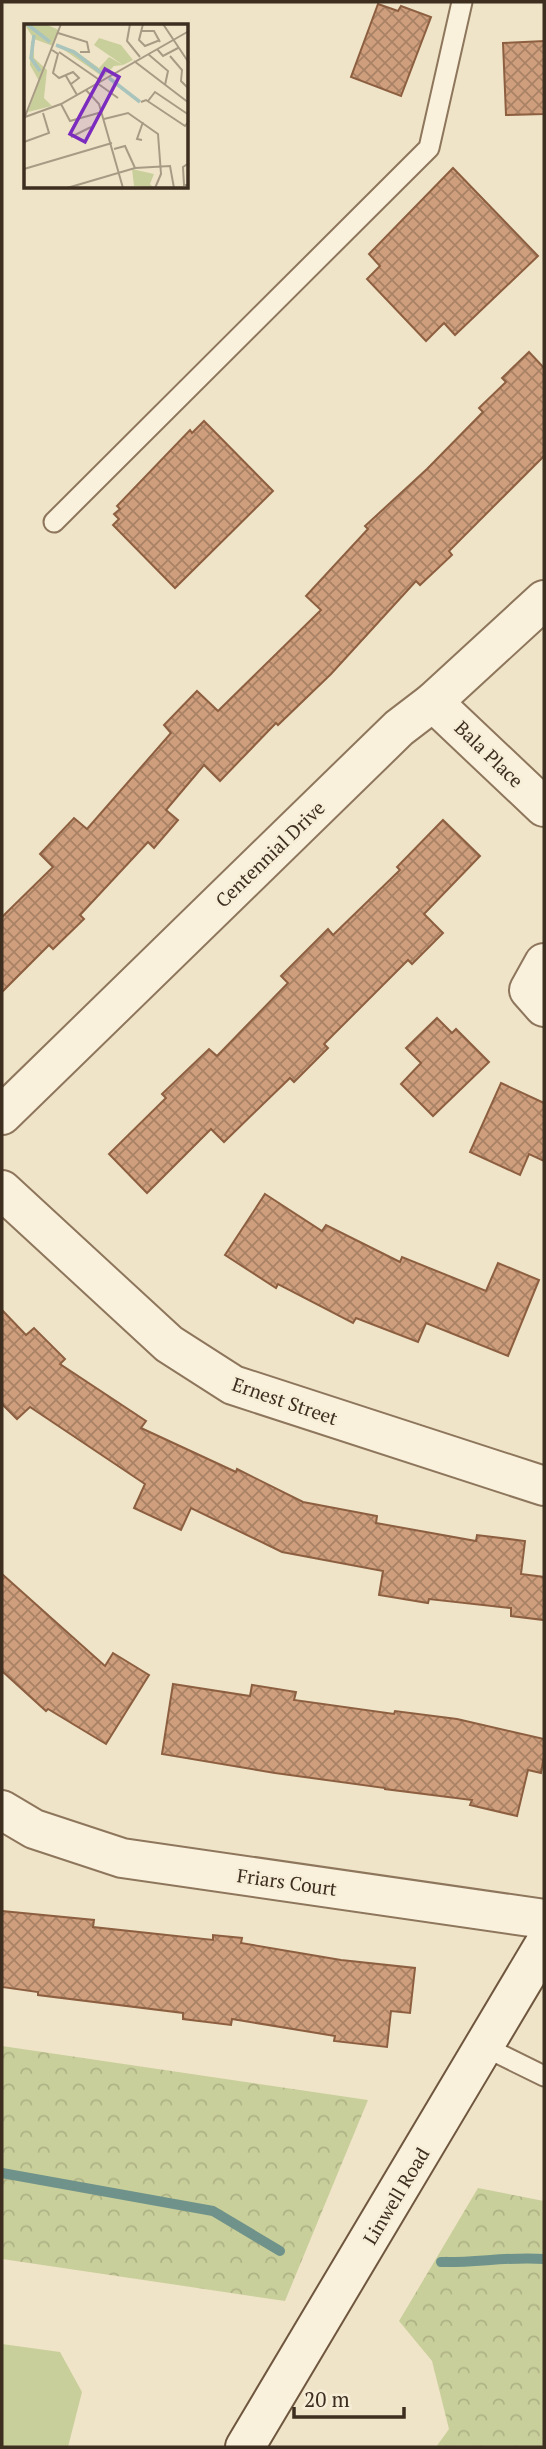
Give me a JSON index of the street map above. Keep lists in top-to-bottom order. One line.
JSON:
{"streets":{"street":["Bala Place","Centennial Drive","Ernest Street","Friars Court","Linwell Road"]},"crossings":[["Bala Place","Centennial Drive"]],"scale_bar":"20 m"}
